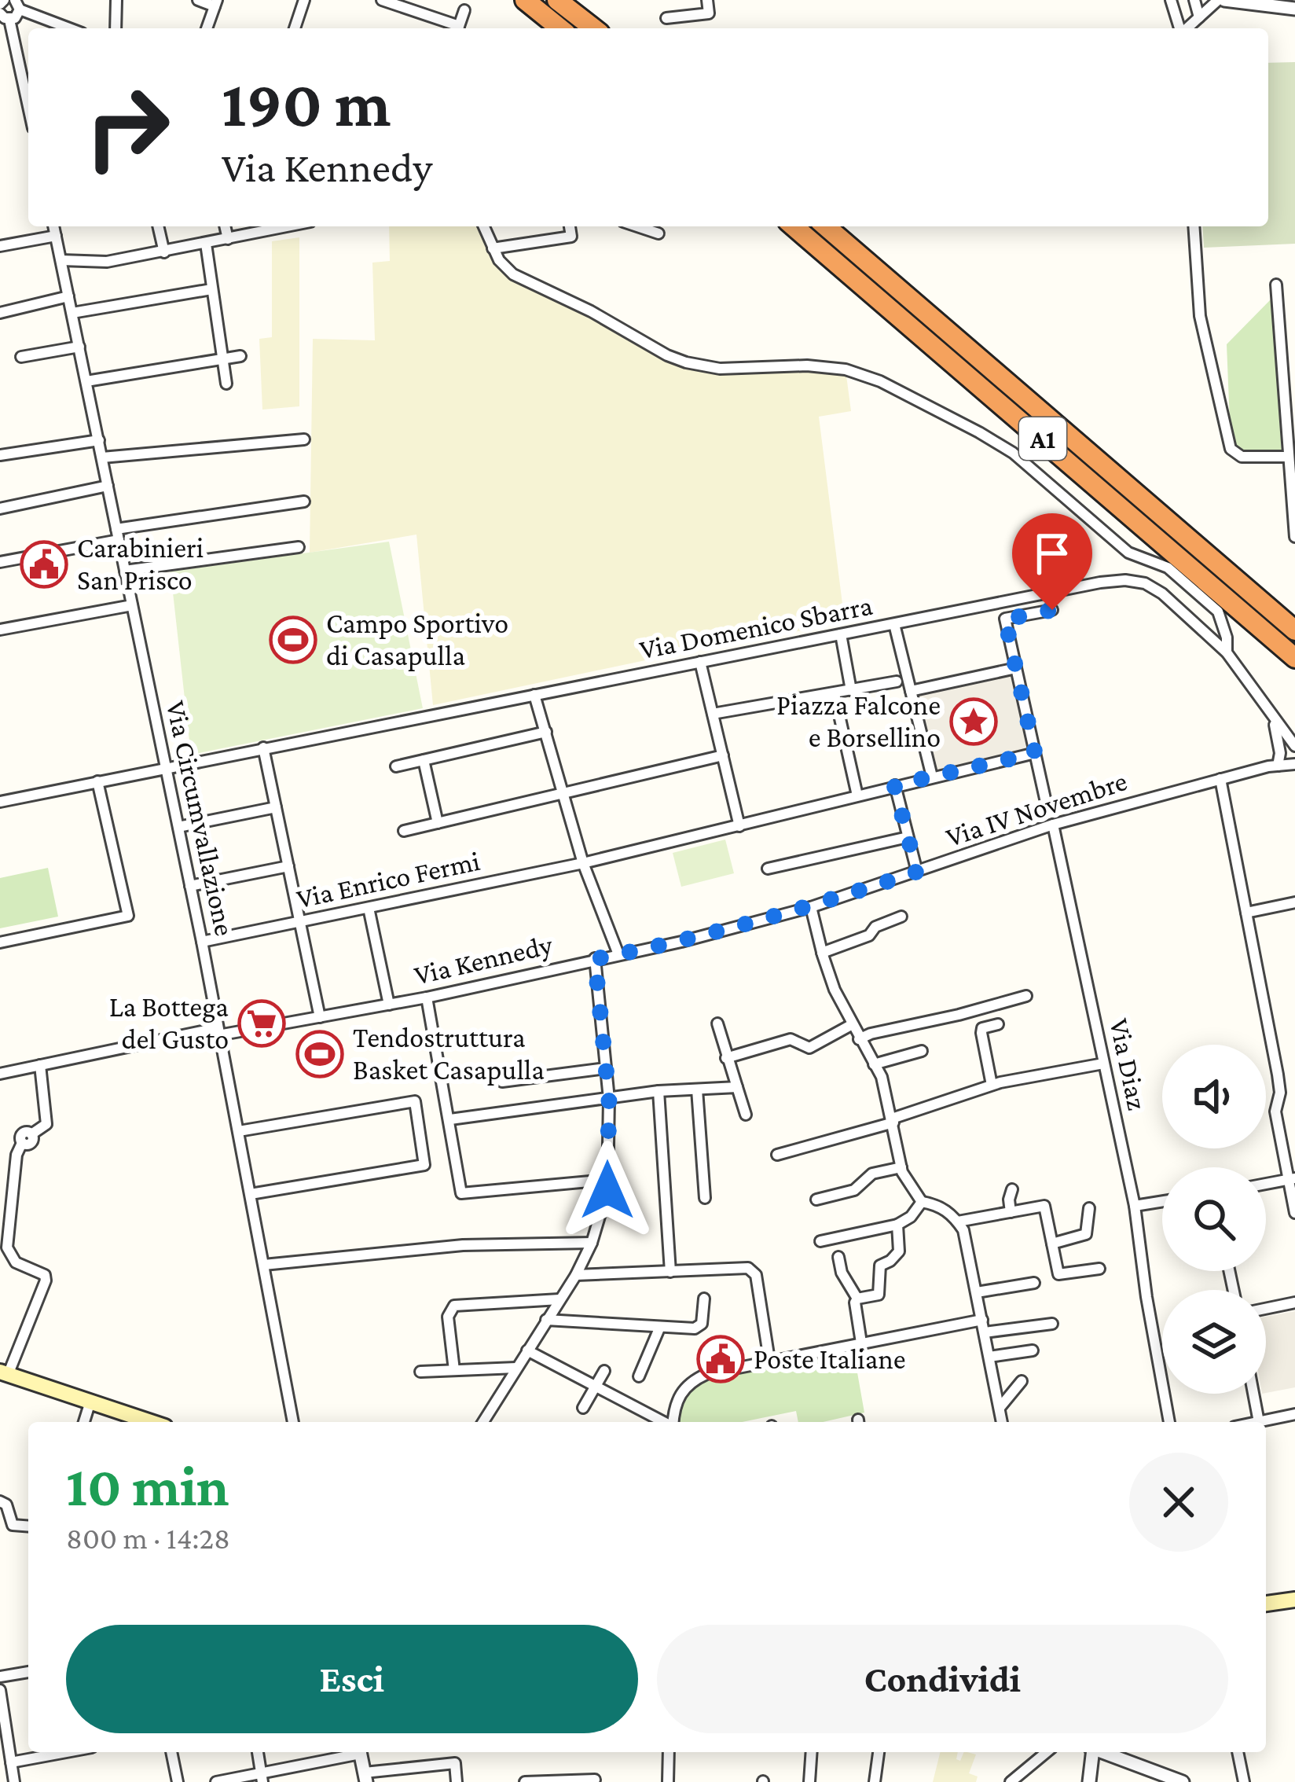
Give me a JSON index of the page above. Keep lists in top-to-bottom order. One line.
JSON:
{"streets":{"highway":["A1"],"street":["Via Domenico Sbarra","Via IV Novembre","Via Circumvallazione","Via Enrico Fermi","Via Kennedy","Via Diaz"]},"crossings":[["Via Domenico Sbarra","Via IV Novembre"],["Via Domenico Sbarra","Via Circumvallazione"],["Via IV Novembre","Via Kennedy"],["Via IV Novembre","Via Diaz"],["Via Circumvallazione","Via Enrico Fermi"],["Via Circumvallazione","Via Kennedy"]],"places":{"public building":["Carabinieri San Prisco","Poste Italiane"],"sports":["Campo Sportivo di Casapulla","Tendostruttura Basket Casapulla"],"place":["Piazza Falcone e Borsellino"],"supermarket":["La Bottega del Gusto"]},"page":{"turn":["190 m","Via Kennedy"],"heading":["10 min","800 m · 14:28"],"buttons":["Esci","Condividi"]}}
